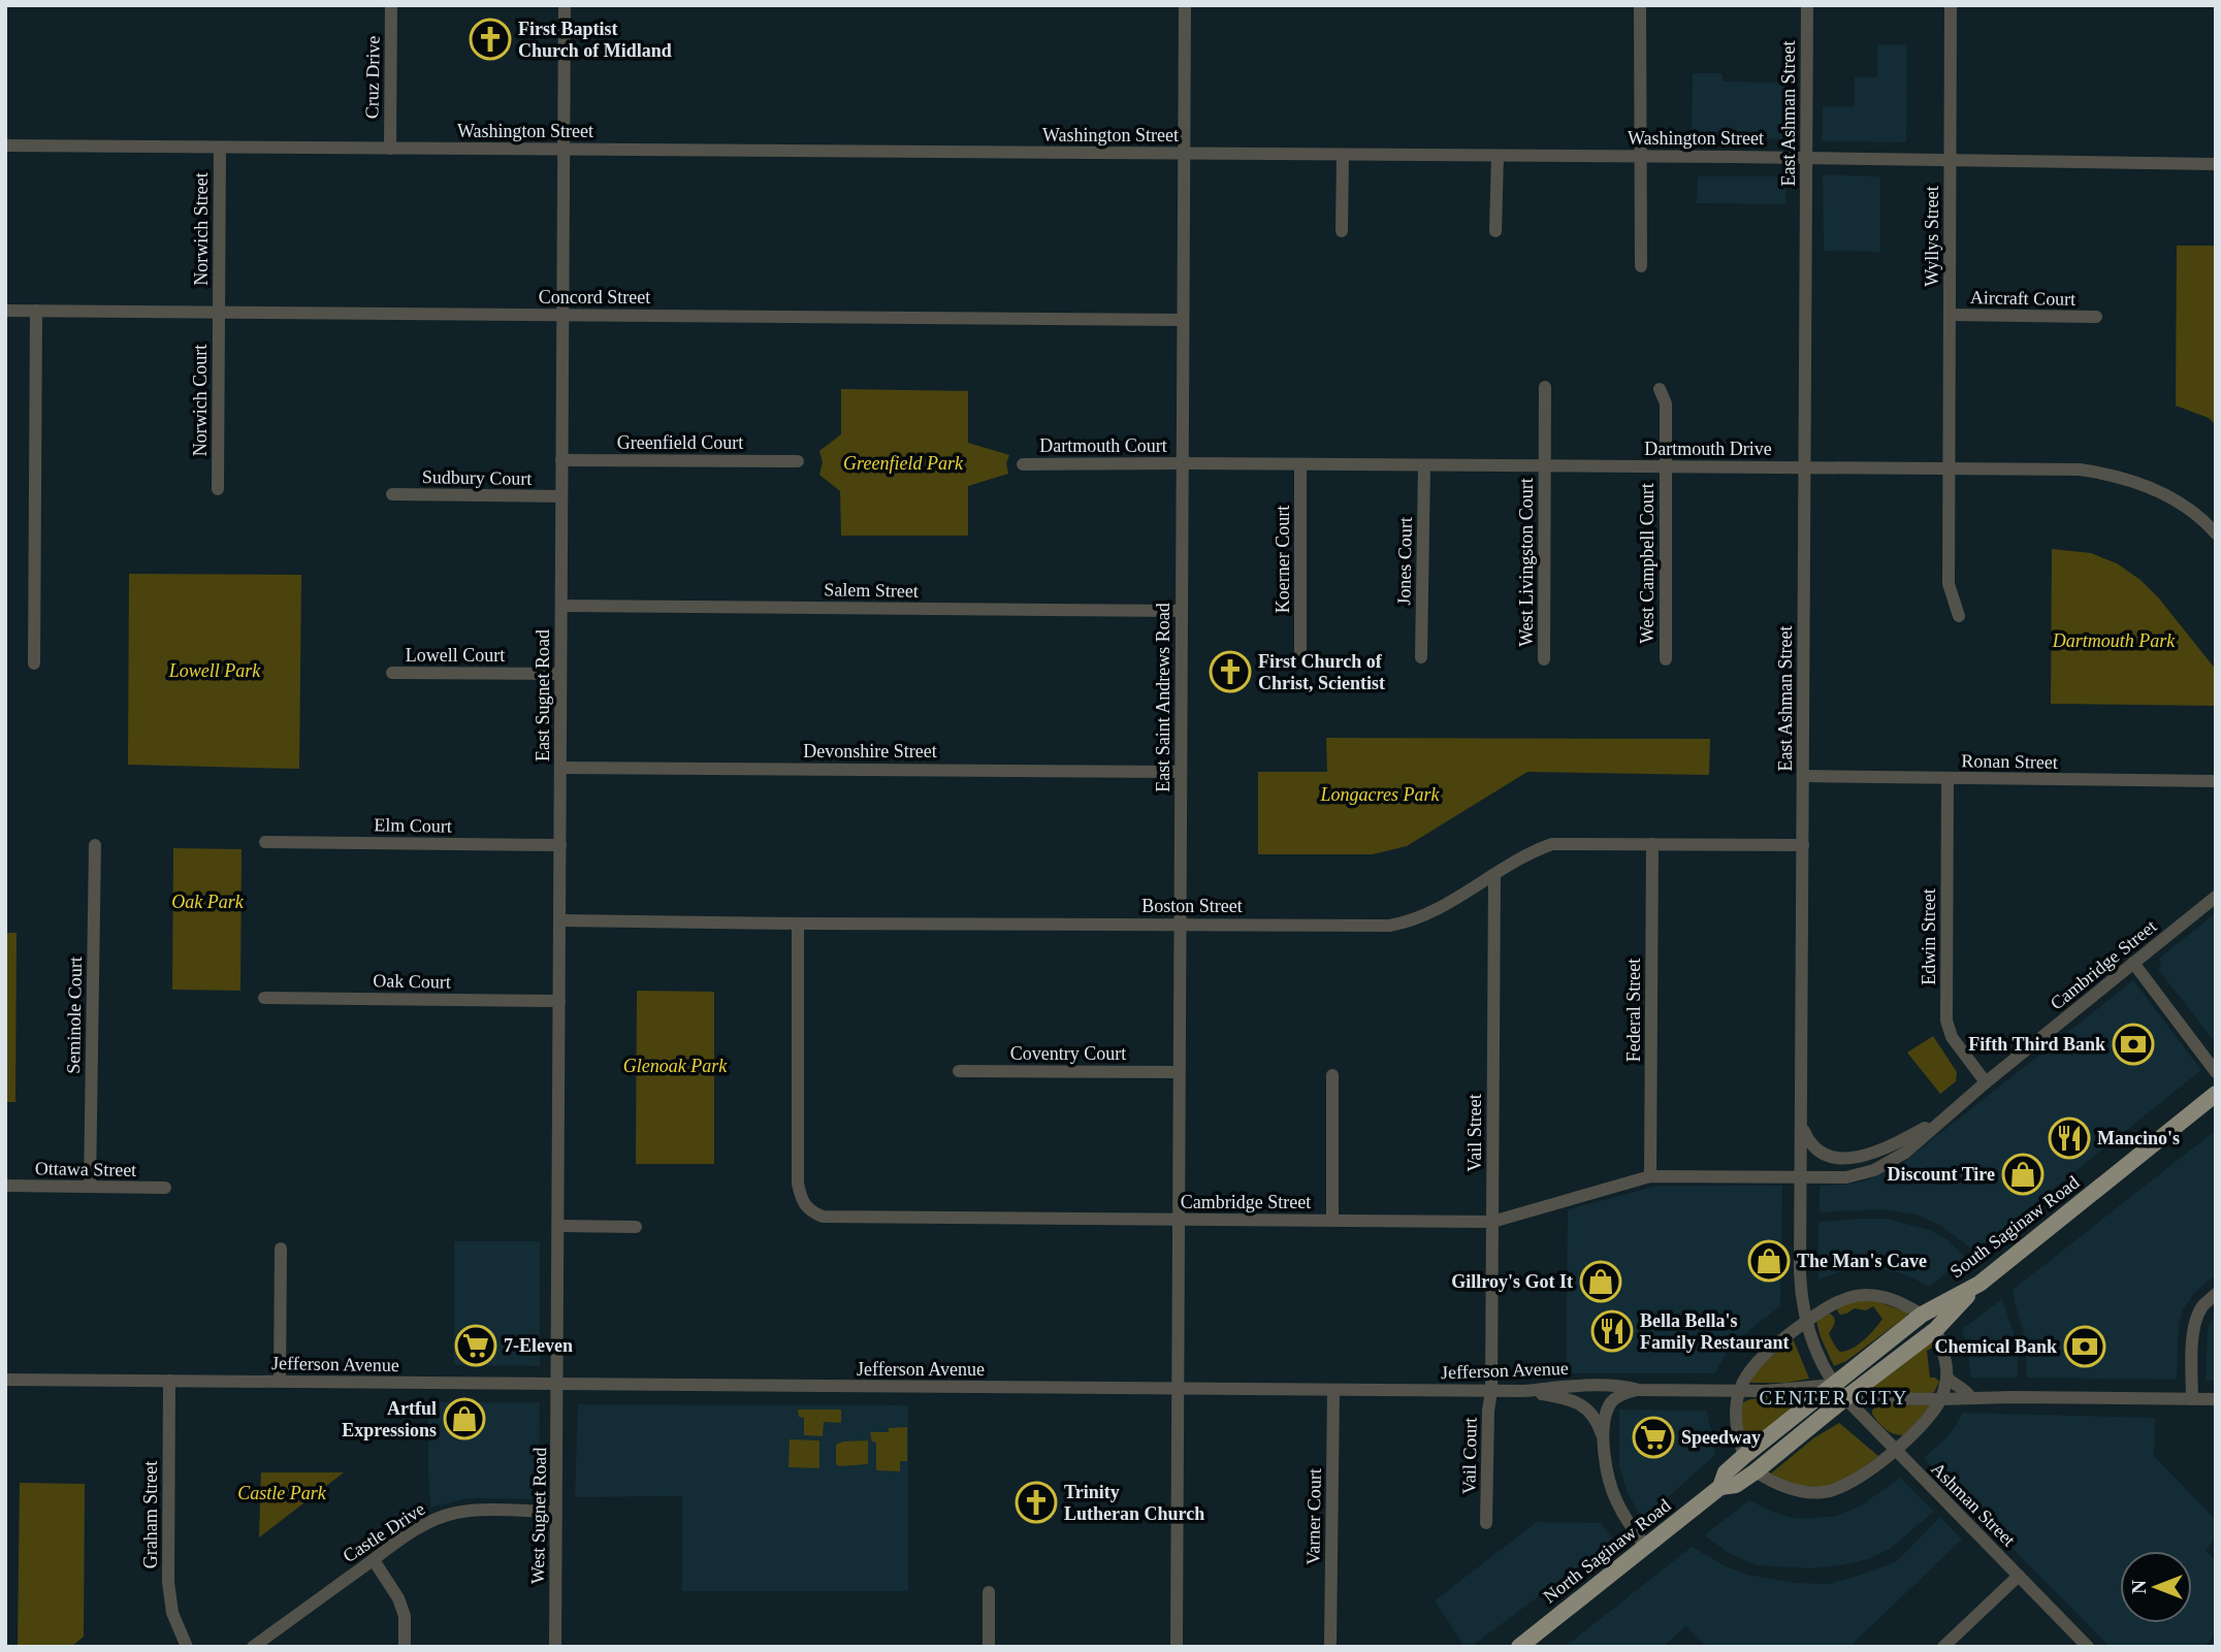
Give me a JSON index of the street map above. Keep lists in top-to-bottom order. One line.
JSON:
{"streets":{"main road":["South Saginaw Road","North Saginaw Road"],"street":["Cruz Drive","East Ashman Street","Washington Street","Norwich Street","Wyllys Street","Concord Street","Aircraft Court","Norwich Court","Greenfield Court","Dartmouth Court","Dartmouth Drive","Sudbury Court","Koerner Court","Jones Court","West Livingston Court","West Campbell Court","Salem Street","Lowell Court","East Sugnet Road","East Saint Andrews Road","Devonshire Street","Ronan Street","Elm Court","Boston Street","Edwin Street","Cambridge Street","Oak Court","Federal Street","Seminole Court","Coventry Court","Vail Street","Ottawa Street","Jefferson Avenue","Vail Court","Ashman Street","Graham Street","West Sugnet Road","Varner Court","Castle Drive"]},"crossings":[["Cruz Drive","Washington Street"],["East Ashman Street","Washington Street"],["East Ashman Street","Dartmouth Drive"],["East Ashman Street","Ronan Street"],["East Ashman Street","Boston Street"],["East Ashman Street","Cambridge Street"],["East Ashman Street","South Saginaw Road"],["East Ashman Street","Jefferson Avenue"],["East Ashman Street","Ashman Street"],["East Ashman Street","North Saginaw Road"],["Washington Street","Norwich Street"],["Washington Street","Wyllys Street"],["Washington Street","East Sugnet Road"],["Washington Street","East Saint Andrews Road"],["Norwich Street","Concord Street"],["Norwich Street","Norwich Court"],["Wyllys Street","Aircraft Court"],["Wyllys Street","Dartmouth Drive"],["Concord Street","Norwich Court"],["Concord Street","East Sugnet Road"],["Concord Street","East Saint Andrews Road"],["Greenfield Court","East Sugnet Road"],["Dartmouth Court","Dartmouth Drive"],["Dartmouth Court","East Saint Andrews Road"],["Dartmouth Drive","Koerner Court"],["Dartmouth Drive","Jones Court"],["Dartmouth Drive","West Livingston Court"],["Dartmouth Drive","West Campbell Court"],["Dartmouth Drive","East Saint Andrews Road"],["Sudbury Court","East Sugnet Road"],["Salem Street","East Sugnet Road"],["Salem Street","East Saint Andrews Road"],["Lowell Court","East Sugnet Road"],["East Sugnet Road","Devonshire Street"],["East Sugnet Road","Elm Court"],["East Sugnet Road","Boston Street"],["East Sugnet Road","Oak Court"],["East Sugnet Road","Jefferson Avenue"],["East Sugnet Road","West Sugnet Road"],["East Saint Andrews Road","Devonshire Street"],["East Saint Andrews Road","Boston Street"],["East Saint Andrews Road","Cambridge Street"],["East Saint Andrews Road","Coventry Court"],["East Saint Andrews Road","Jefferson Avenue"],["Ronan Street","Edwin Street"],["Boston Street","Cambridge Street"],["Boston Street","Federal Street"],["Boston Street","Vail Street"],["Edwin Street","Cambridge Street"],["Cambridge Street","Federal Street"],["Cambridge Street","Vail Street"],["Seminole Court","Ottawa Street"],["Vail Street","Jefferson Avenue"],["Vail Street","Vail Court"],["South Saginaw Road","Jefferson Avenue"],["South Saginaw Road","Ashman Street"],["South Saginaw Road","North Saginaw Road"],["Jefferson Avenue","Vail Court"],["Jefferson Avenue","Ashman Street"],["Jefferson Avenue","Graham Street"],["Jefferson Avenue","West Sugnet Road"],["Jefferson Avenue","Varner Court"],["Jefferson Avenue","North Saginaw Road"],["Ashman Street","North Saginaw Road"],["West Sugnet Road","Castle Drive"]],"districts":["CENTER CITY"],"parks":["Greenfield Park","Dartmouth Park","Lowell Park","Longacres Park","Oak Park","Glenoak Park","Castle Park"],"places":{"church":["First Baptist Church of Midland","First Church of Christ, Scientist","Trinity Lutheran Church"],"bank":["Fifth Third Bank","Chemical Bank"],"restaurant":["Mancino's","Bella Bella's Family Restaurant"],"shop":["Discount Tire","The Man's Cave","Gillroy's Got It","Artful Expressions"],"supermarket":["7-Eleven","Speedway"]},"north":"left"}
